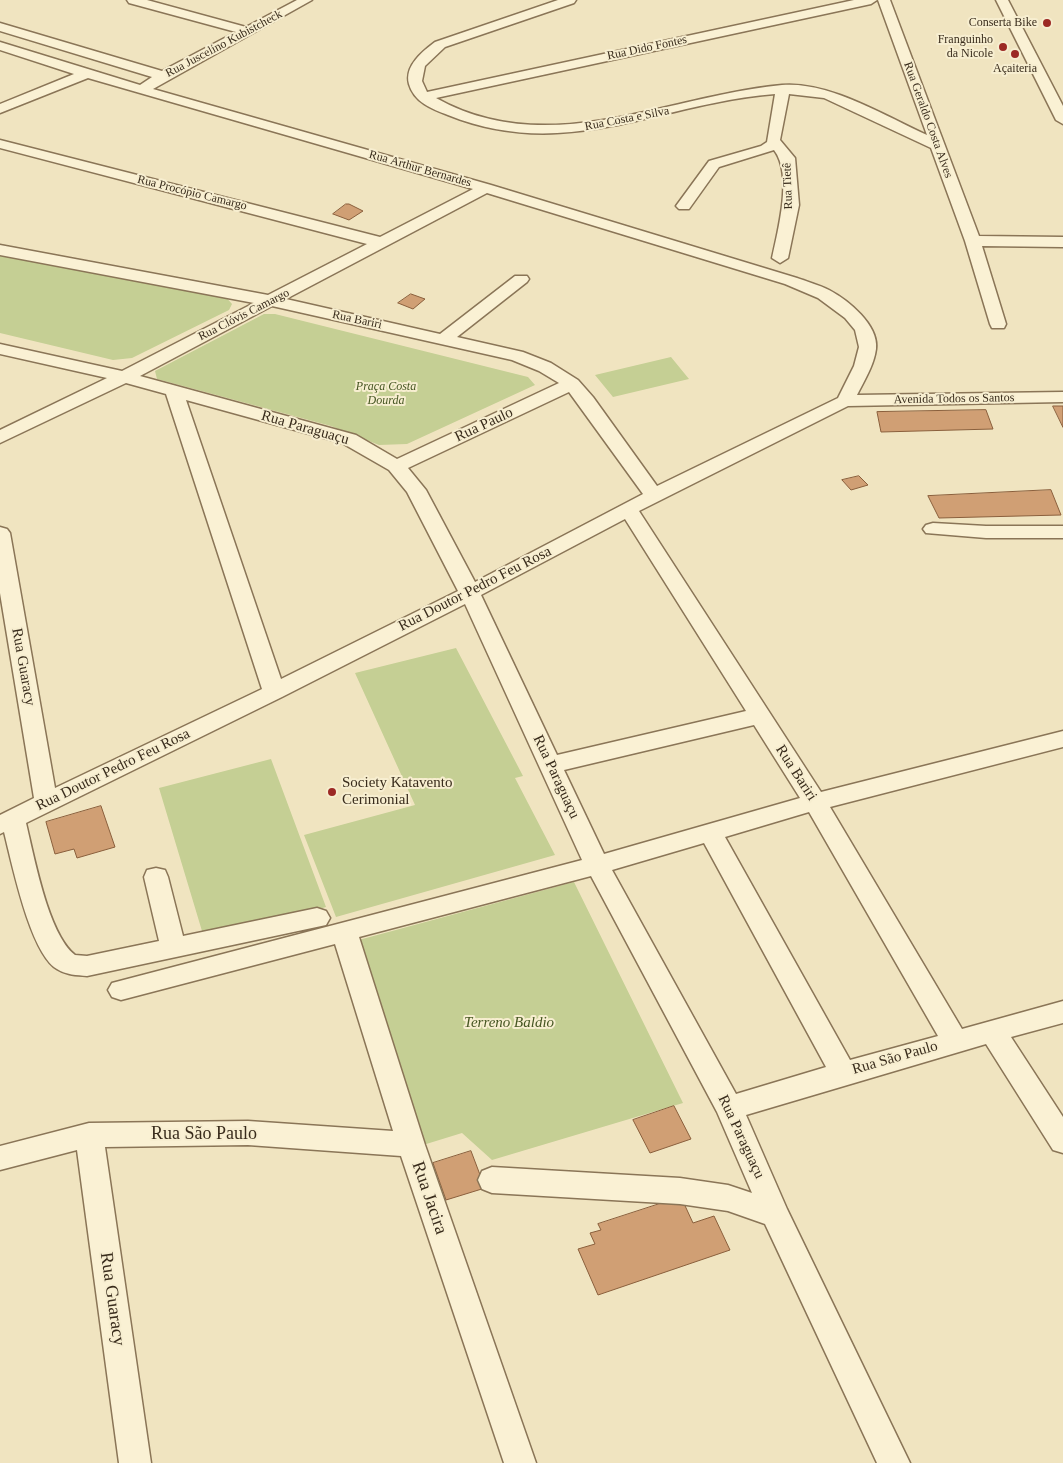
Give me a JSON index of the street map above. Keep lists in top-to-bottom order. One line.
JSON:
{"streets":{"street":["Rua Juscelino Kubistcheck","Rua Dido Fontes","Rua Costa e Silva","Rua Geraldo Costa Alves","Rua Arthur Bernardes","Rua Tietê","Rua Procópio Camargo","Rua Clóvis Camargo","Rua Bariri","Avenida Todos os Santos","Rua Paulo","Rua Paraguaçu","Rua Doutor Pedro Feu Rosa","Rua Guaracy","Rua São Paulo","Rua Jacira"]},"crossings":[["Rua Juscelino Kubistcheck","Rua Arthur Bernardes"],["Rua Dido Fontes","Rua Costa e Silva"],["Rua Costa e Silva","Rua Geraldo Costa Alves"],["Rua Costa e Silva","Rua Tietê"],["Rua Arthur Bernardes","Rua Clóvis Camargo"],["Rua Arthur Bernardes","Avenida Todos os Santos"],["Rua Arthur Bernardes","Rua Doutor Pedro Feu Rosa"],["Rua Procópio Camargo","Rua Clóvis Camargo"],["Rua Clóvis Camargo","Rua Bariri"],["Rua Clóvis Camargo","Rua Paraguaçu"],["Rua Bariri","Rua Paulo"],["Rua Bariri","Rua Doutor Pedro Feu Rosa"],["Rua Bariri","Rua São Paulo"],["Avenida Todos os Santos","Rua Doutor Pedro Feu Rosa"],["Rua Paulo","Rua Paraguaçu"],["Rua Paraguaçu","Rua Doutor Pedro Feu Rosa"],["Rua Paraguaçu","Rua São Paulo"],["Rua Doutor Pedro Feu Rosa","Rua Guaracy"],["Rua Guaracy","Rua São Paulo"],["Rua São Paulo","Rua Jacira"]],"parks":["Praça Costa Dourda","Terreno Baldio"],"places":["Conserta Bike","Franguinho da Nicole","Açaiteria","Society Katavento Cerimonial"]}
